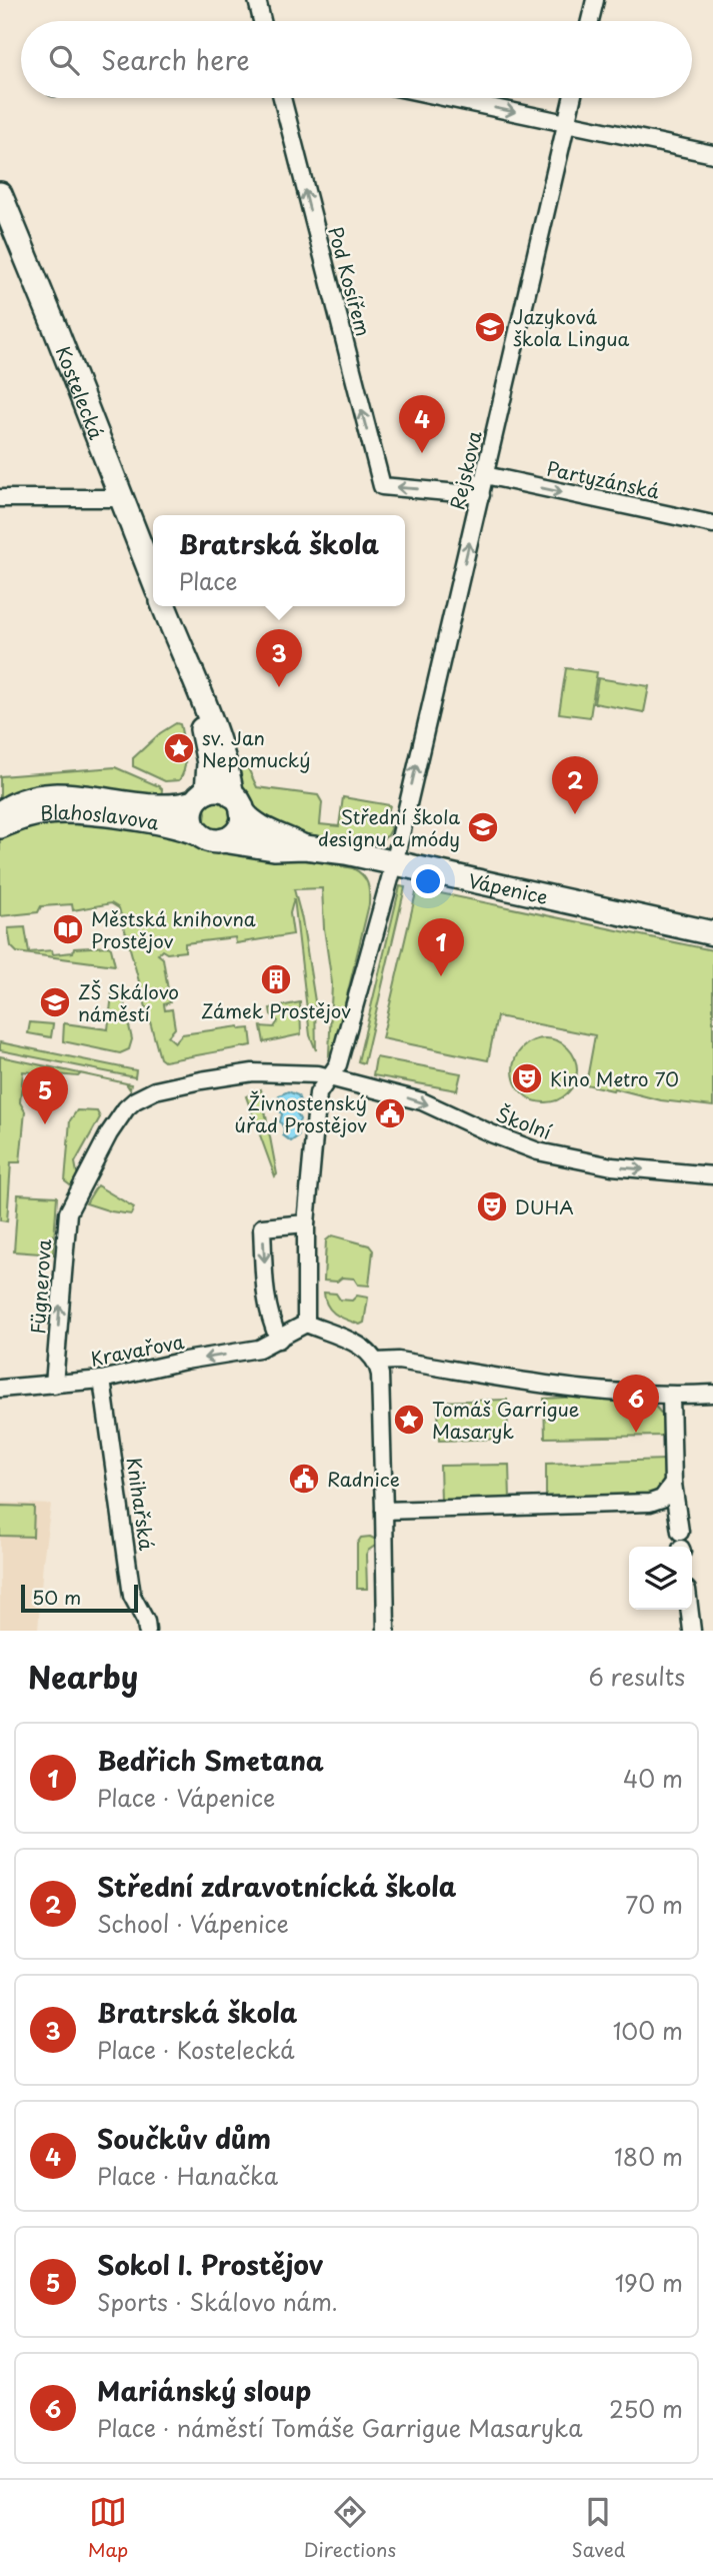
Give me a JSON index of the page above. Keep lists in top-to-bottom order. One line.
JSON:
{"streets":{"main road":["Kostelecká","Blahoslavova","Vápenice"],"street":["Pod Kosířem","Rejskova","Partyzánská","Školní","Fügnerova","Kravařova","Knihařská"]},"crossings":[["Pod Kosířem","Rejskova"],["Rejskova","Partyzánská"],["Rejskova","Vápenice"],["Rejskova","Školní"],["Rejskova","Kravařova"],["Blahoslavova","Vápenice"],["Školní","Fügnerova"],["Fügnerova","Kravařova"],["Kravařova","Knihařská"]],"one_way":["Pod Kosířem","Partyzánská","Školní","Fügnerova","Kravařova"],"places":{"school or university":["Jazyková škola Lingua","Střední škola designu a módy","ZŠ Skálovo náměstí"],"place":["sv. Jan Nepomucký","Tomáš Garrigue Masaryk"],"library":["Městská knihovna Prostějov"],"building":["Zámek Prostějov"],"theatre":["Kino Metro 70","DUHA"],"public building":["Živnostenský úřad Prostějov","Radnice"]},"scale_bar":"50 m","page":{"search":"Search here","pins":["4","3","2","1","5","6"],"popup":["Bratrská škola","Place"],"scale":"50 m","heading":["Nearby","6 results"],"list":[{"mark":"1","name":"Bedřich Smetana","note":"Place · Vápenice","value":"40 m"},{"mark":"2","name":"Střední zdravotnícká škola","note":"School · Vápenice","value":"70 m"},{"mark":"3","name":"Bratrská škola","note":"Place · Kostelecká","value":"100 m"},{"mark":"4","name":"Součkův dům","note":"Place · Hanačka","value":"180 m"},{"mark":"5","name":"Sokol I. Prostějov","note":"Sports · Skálovo nám.","value":"190 m"},{"mark":"6","name":"Mariánský sloup","note":"Place · náměstí Tomáše Garrigue Masaryka","value":"250 m"}],"nav":["Map","Directions","Saved"]}}
